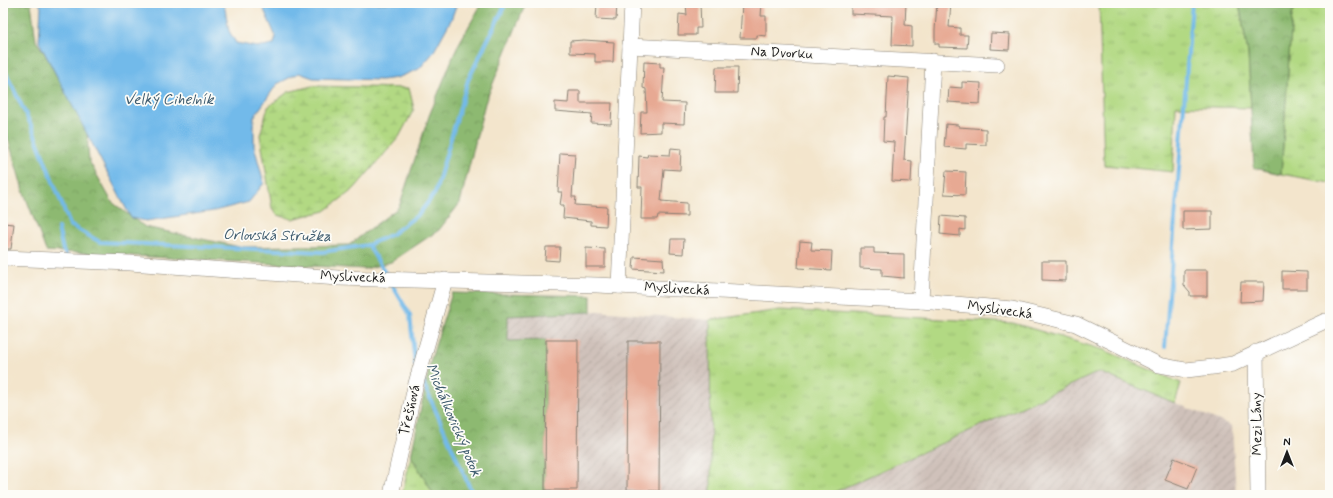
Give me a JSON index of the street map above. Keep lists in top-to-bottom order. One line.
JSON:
{"streets":{"street":["Na Dvorku","Myslivecká","Třešňová","Mezi Lány"]},"crossings":[["Myslivecká","Třešňová"],["Myslivecká","Mezi Lány"]],"water":["Velký Cihelník","Orlovská Stružka","Michálkovický potok"],"north":"top"}
